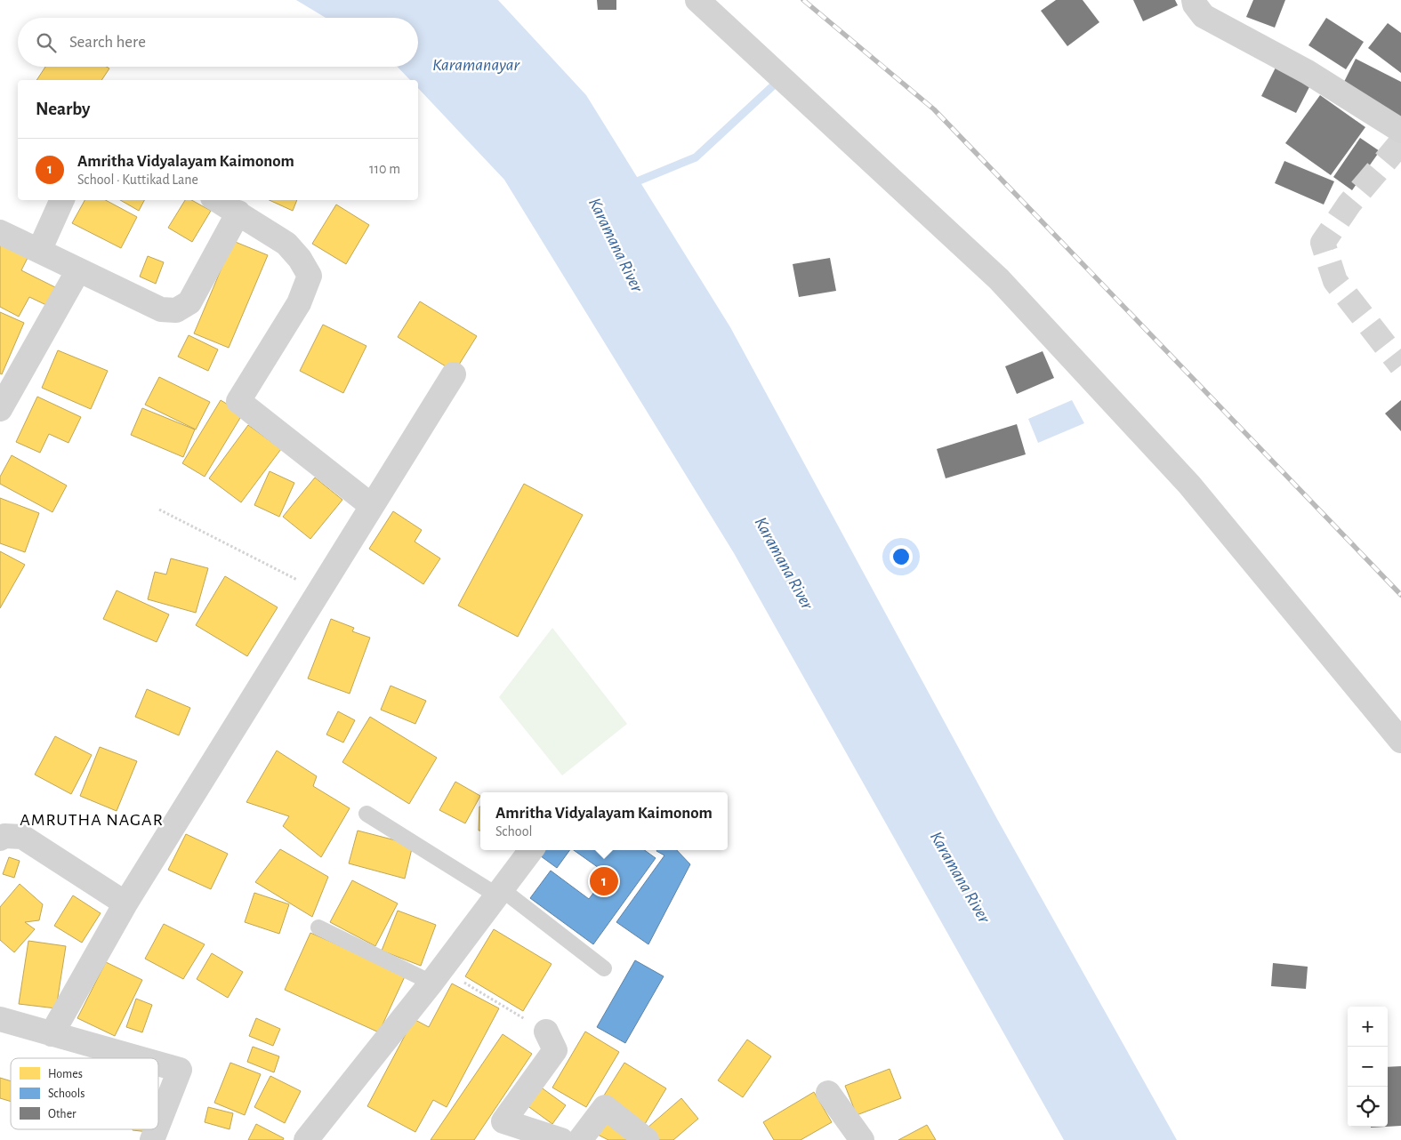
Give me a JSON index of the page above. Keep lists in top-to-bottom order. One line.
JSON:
{"districts":["AMRUTHA NAGAR"],"water":["Karamanayar","Karamana River"],"legend":["Homes","Schools","Other"],"page":{"search":"Search here","heading":"Nearby","list":[{"mark":"1","name":"Amritha Vidyalayam Kaimonom","note":"School · Kuttikad Lane","value":"110 m"}],"popup":["Amritha Vidyalayam Kaimonom","School"],"pins":"1","map_buttons":["+","−"]}}
